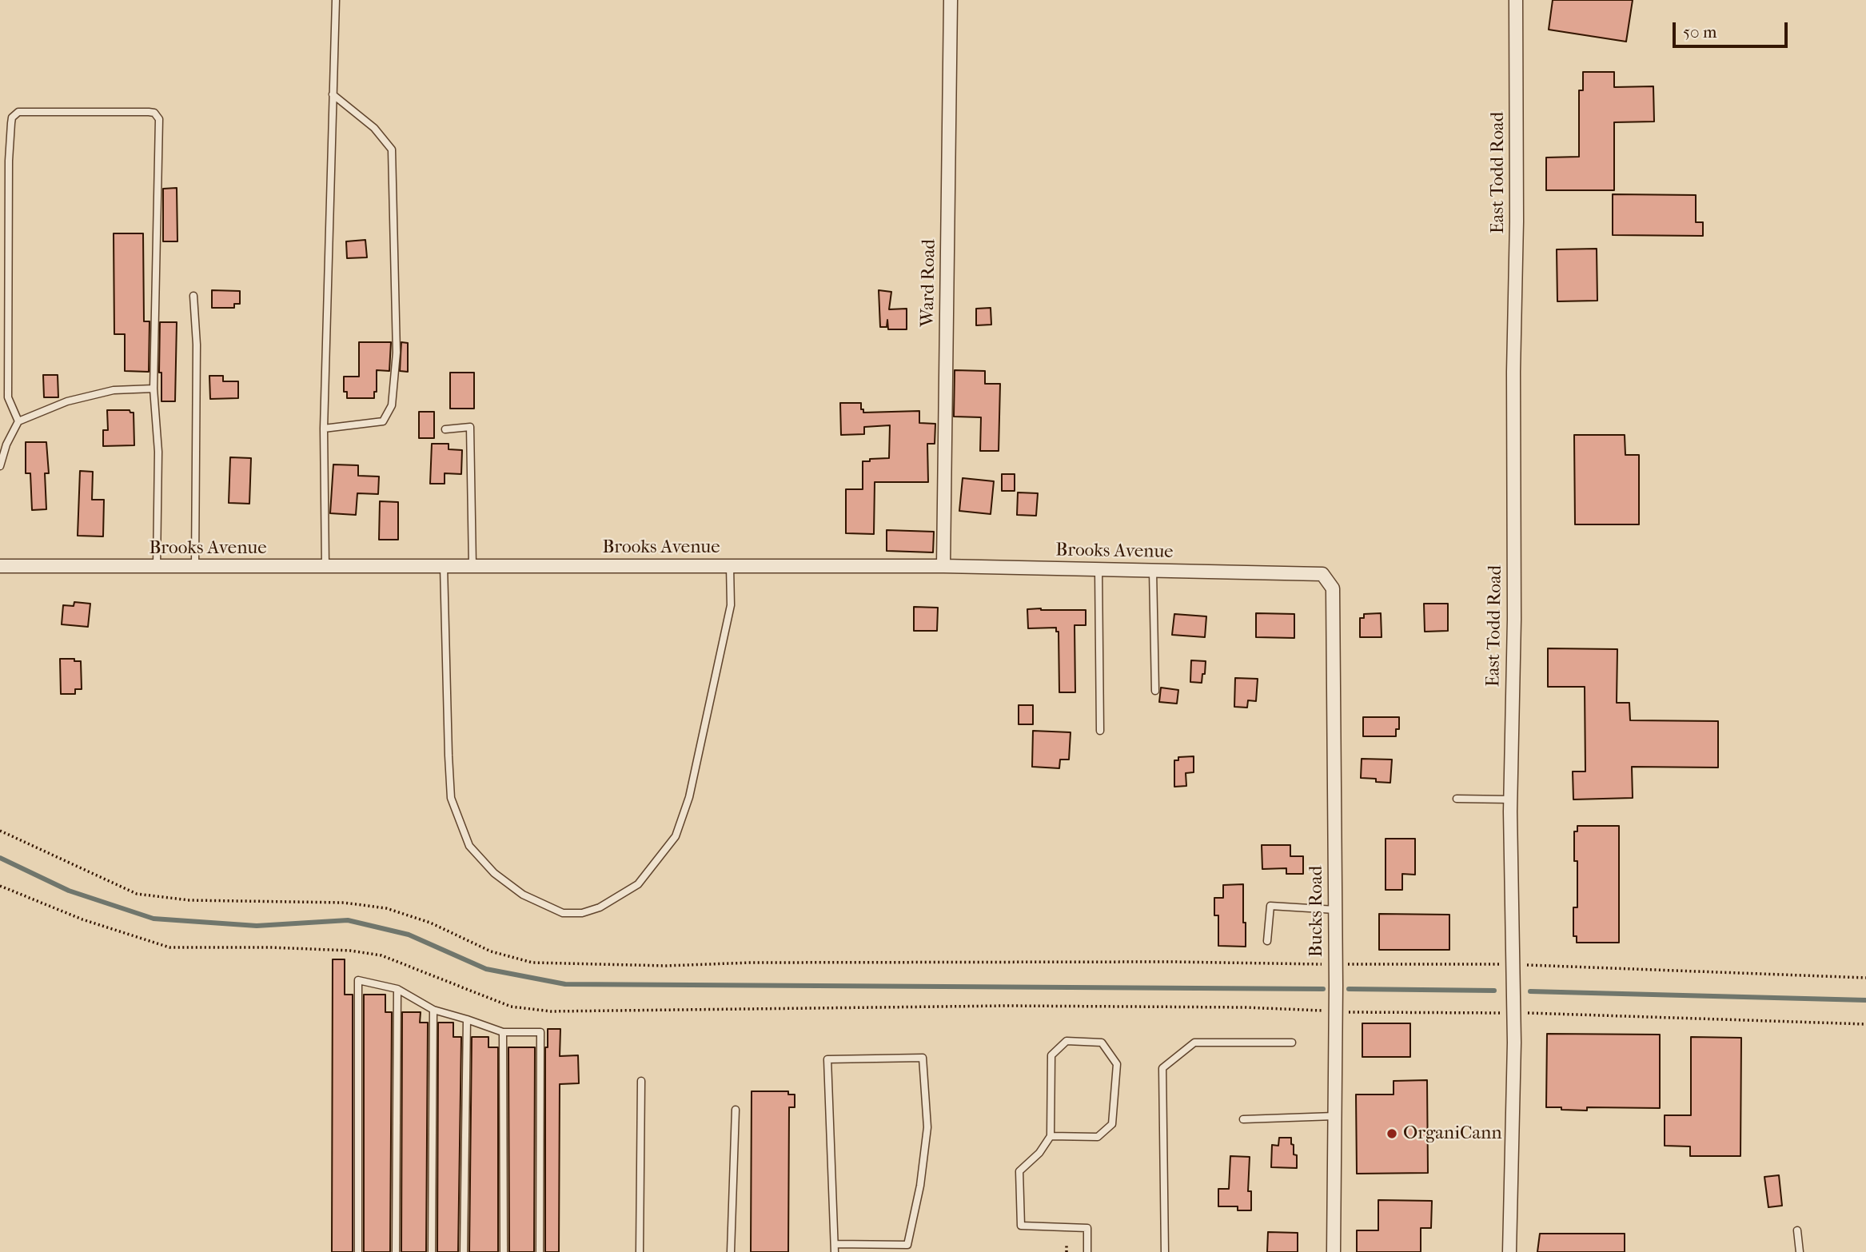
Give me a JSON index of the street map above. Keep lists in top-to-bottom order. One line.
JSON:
{"streets":{"street":["East Todd Road","Ward Road","Brooks Avenue","Bucks Road"]},"crossings":[["Ward Road","Brooks Avenue"],["Brooks Avenue","Bucks Road"]],"places":["OrganiCann"],"scale_bar":"50 m"}
